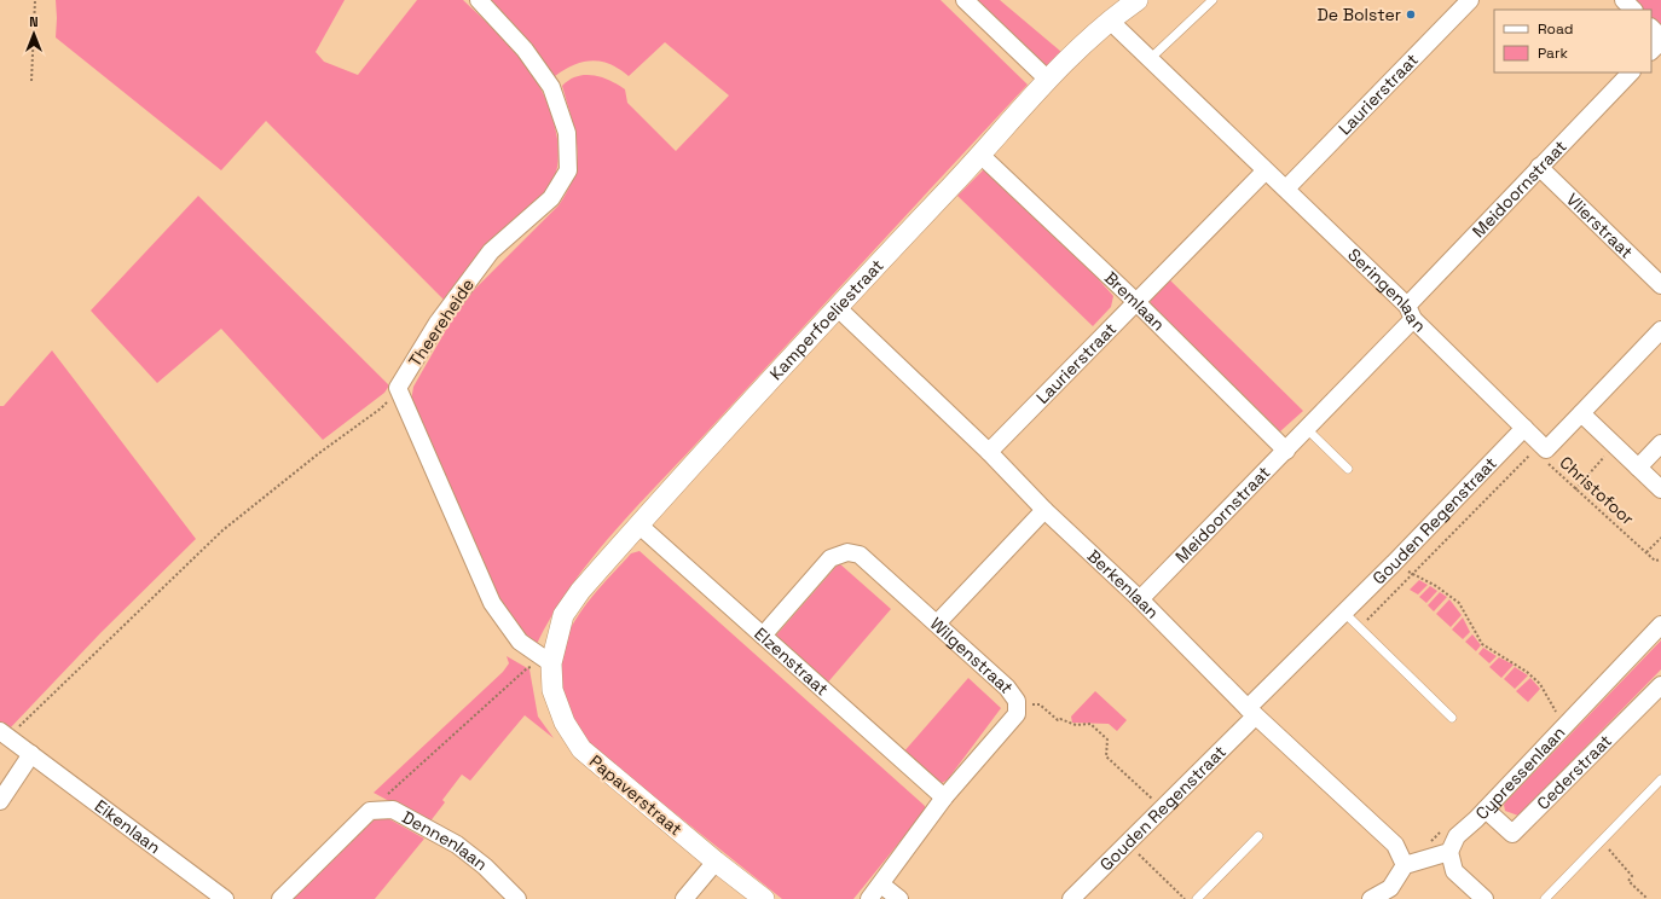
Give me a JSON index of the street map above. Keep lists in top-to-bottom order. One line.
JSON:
{"streets":{"street":["Laurierstraat","Meidoornstraat","Vlierstraat","Seringenlaan","Bremlaan","Kamperfoeliestraat","Theereheide","Gouden Regenstraat","Berkenlaan","Wilgenstraat","Elzenstraat","Cypressenlaan","Cederstraat","Papaverstraat","Eikenlaan","Dennenlaan"],"path":["Christofoor"]},"crossings":[["Laurierstraat","Seringenlaan"],["Laurierstraat","Bremlaan"],["Laurierstraat","Berkenlaan"],["Meidoornstraat","Vlierstraat"],["Meidoornstraat","Seringenlaan"],["Meidoornstraat","Bremlaan"],["Meidoornstraat","Berkenlaan"],["Seringenlaan","Kamperfoeliestraat"],["Seringenlaan","Gouden Regenstraat"],["Bremlaan","Kamperfoeliestraat"],["Kamperfoeliestraat","Berkenlaan"],["Kamperfoeliestraat","Elzenstraat"],["Kamperfoeliestraat","Papaverstraat"],["Gouden Regenstraat","Berkenlaan"],["Wilgenstraat","Elzenstraat"],["Cypressenlaan","Cederstraat"]],"places":["De Bolster"],"legend":["Road","Park"],"north":"top"}
